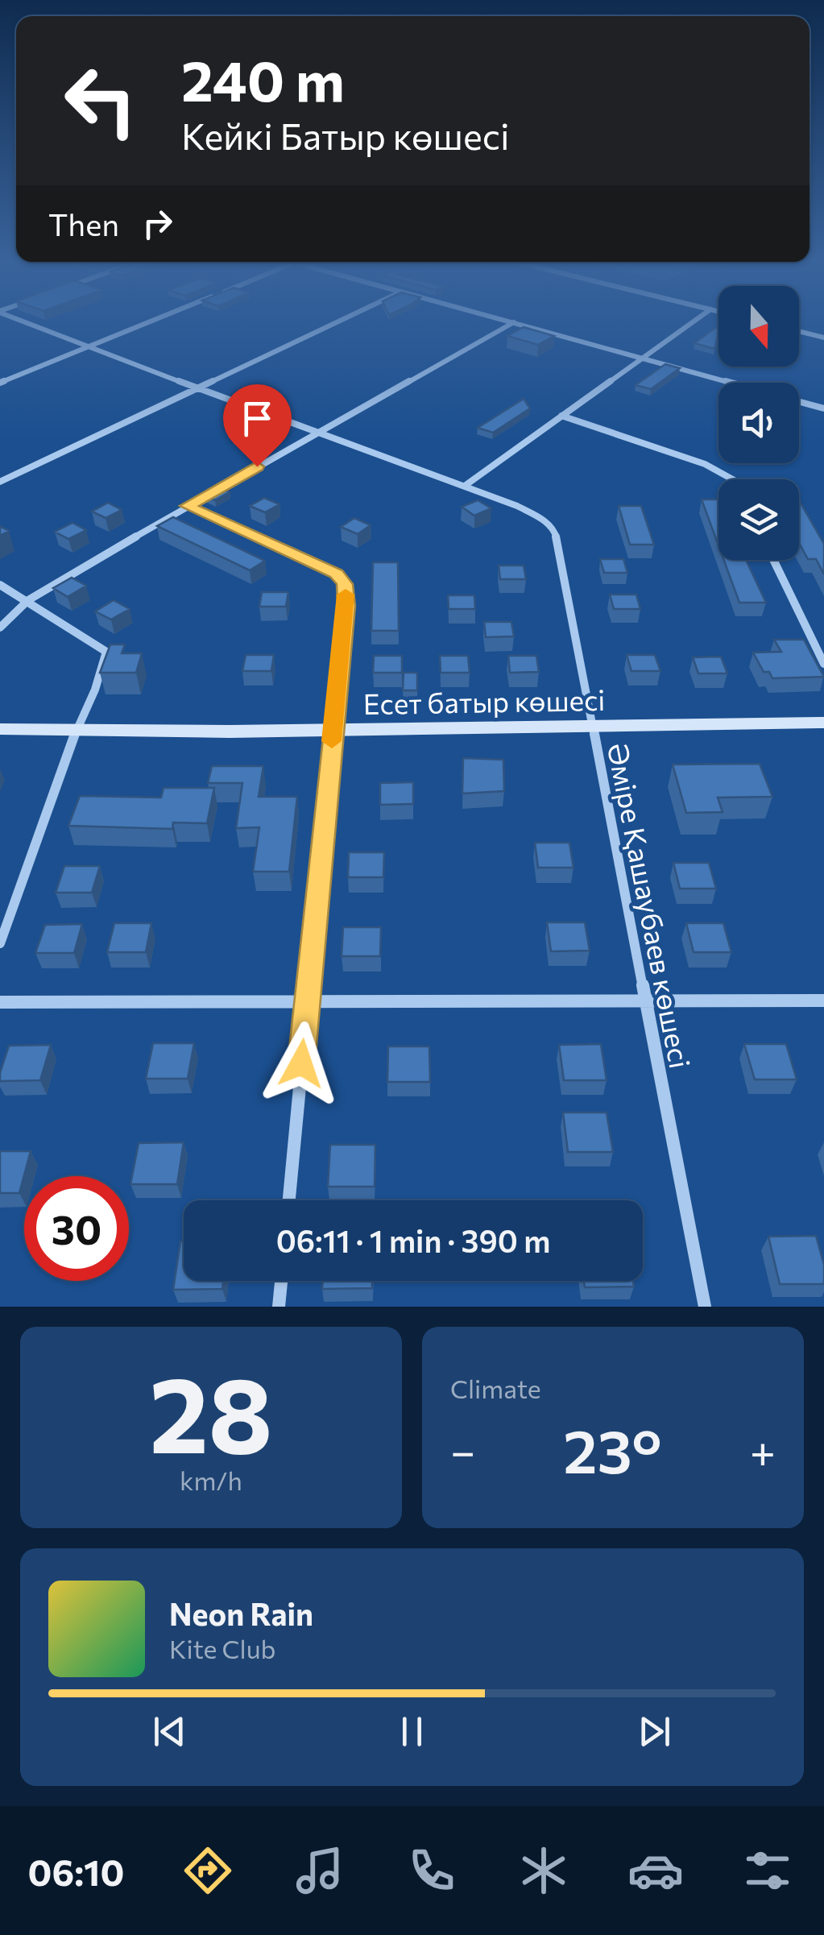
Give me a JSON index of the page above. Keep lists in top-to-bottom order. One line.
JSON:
{"streets":{"street":["Есет батыр көшесі","Әміре Қашаубаев көшесі"]},"crossings":[["Есет батыр көшесі","Әміре Қашаубаев көшесі"]],"north":"bottom","page":{"turn":["240 m","Кейкі Батыр көшесі"],"then":"Then","limit":"30","trip":"06:11 · 1 min · 390 m","tile":[["28","km/h"],"Climate"],"heat":["−","23°","+"],"song":["Neon Rain","Kite Club"],"tabs":"06:10"}}
